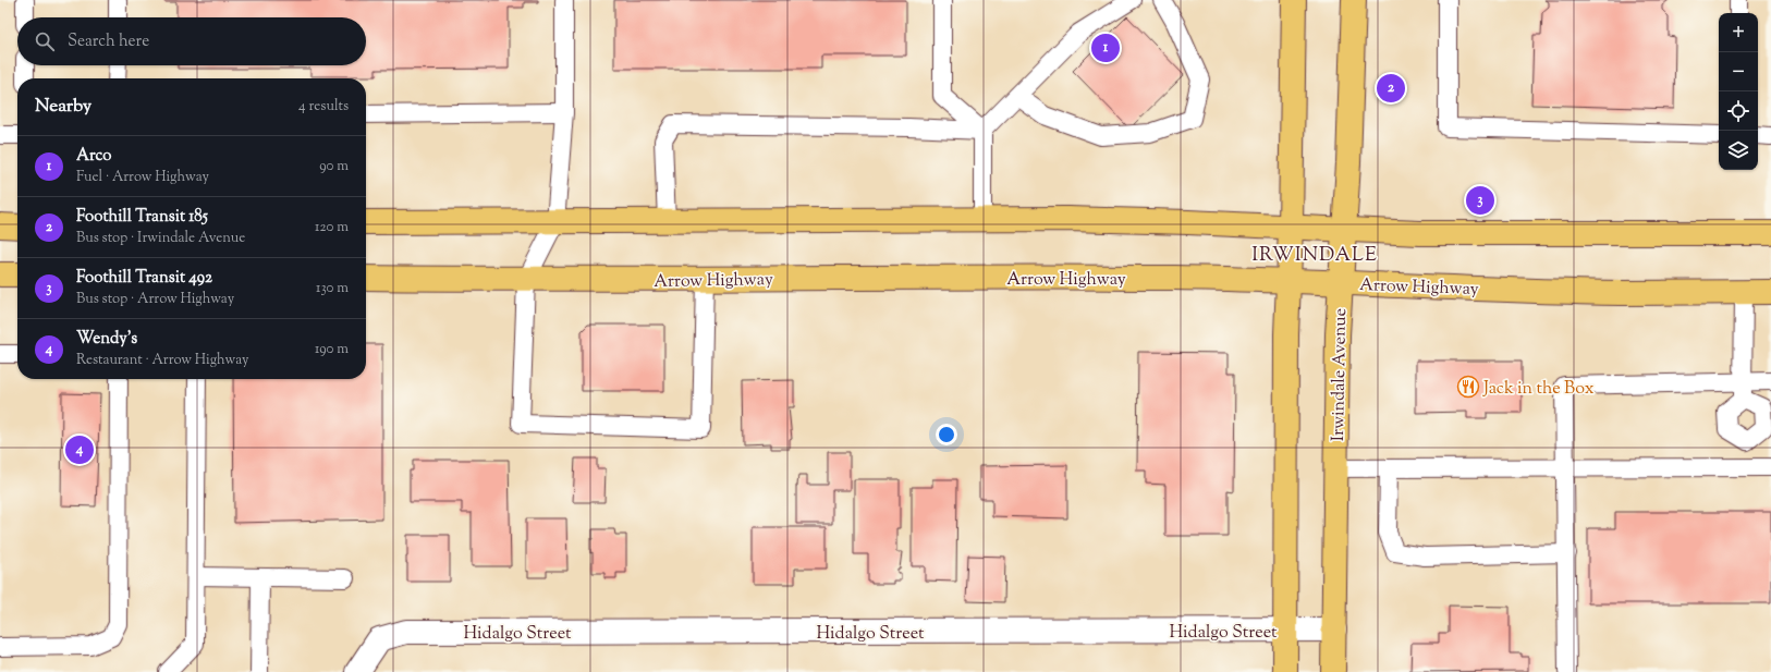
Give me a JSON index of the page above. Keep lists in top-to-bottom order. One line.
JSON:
{"streets":{"main road":["Arrow Highway","Irwindale Avenue"],"street":["Hidalgo Street"]},"crossings":[["Arrow Highway","Irwindale Avenue"],["Irwindale Avenue","Hidalgo Street"]],"districts":["IRWINDALE"],"places":{"restaurant":["Jack in the Box"]},"page":{"map_buttons":["+","−"],"search":"Search here","pins":["1","2","3","4"],"heading":["Nearby","4 results"],"list":[{"mark":"1","name":"Arco","note":"Fuel · Arrow Highway","value":"90 m"},{"mark":"2","name":"Foothill Transit 185","note":"Bus stop · Irwindale Avenue","value":"120 m"},{"mark":"3","name":"Foothill Transit 492","note":"Bus stop · Arrow Highway","value":"130 m"},{"mark":"4","name":"Wendy's","note":"Restaurant · Arrow Highway","value":"190 m"}]}}
